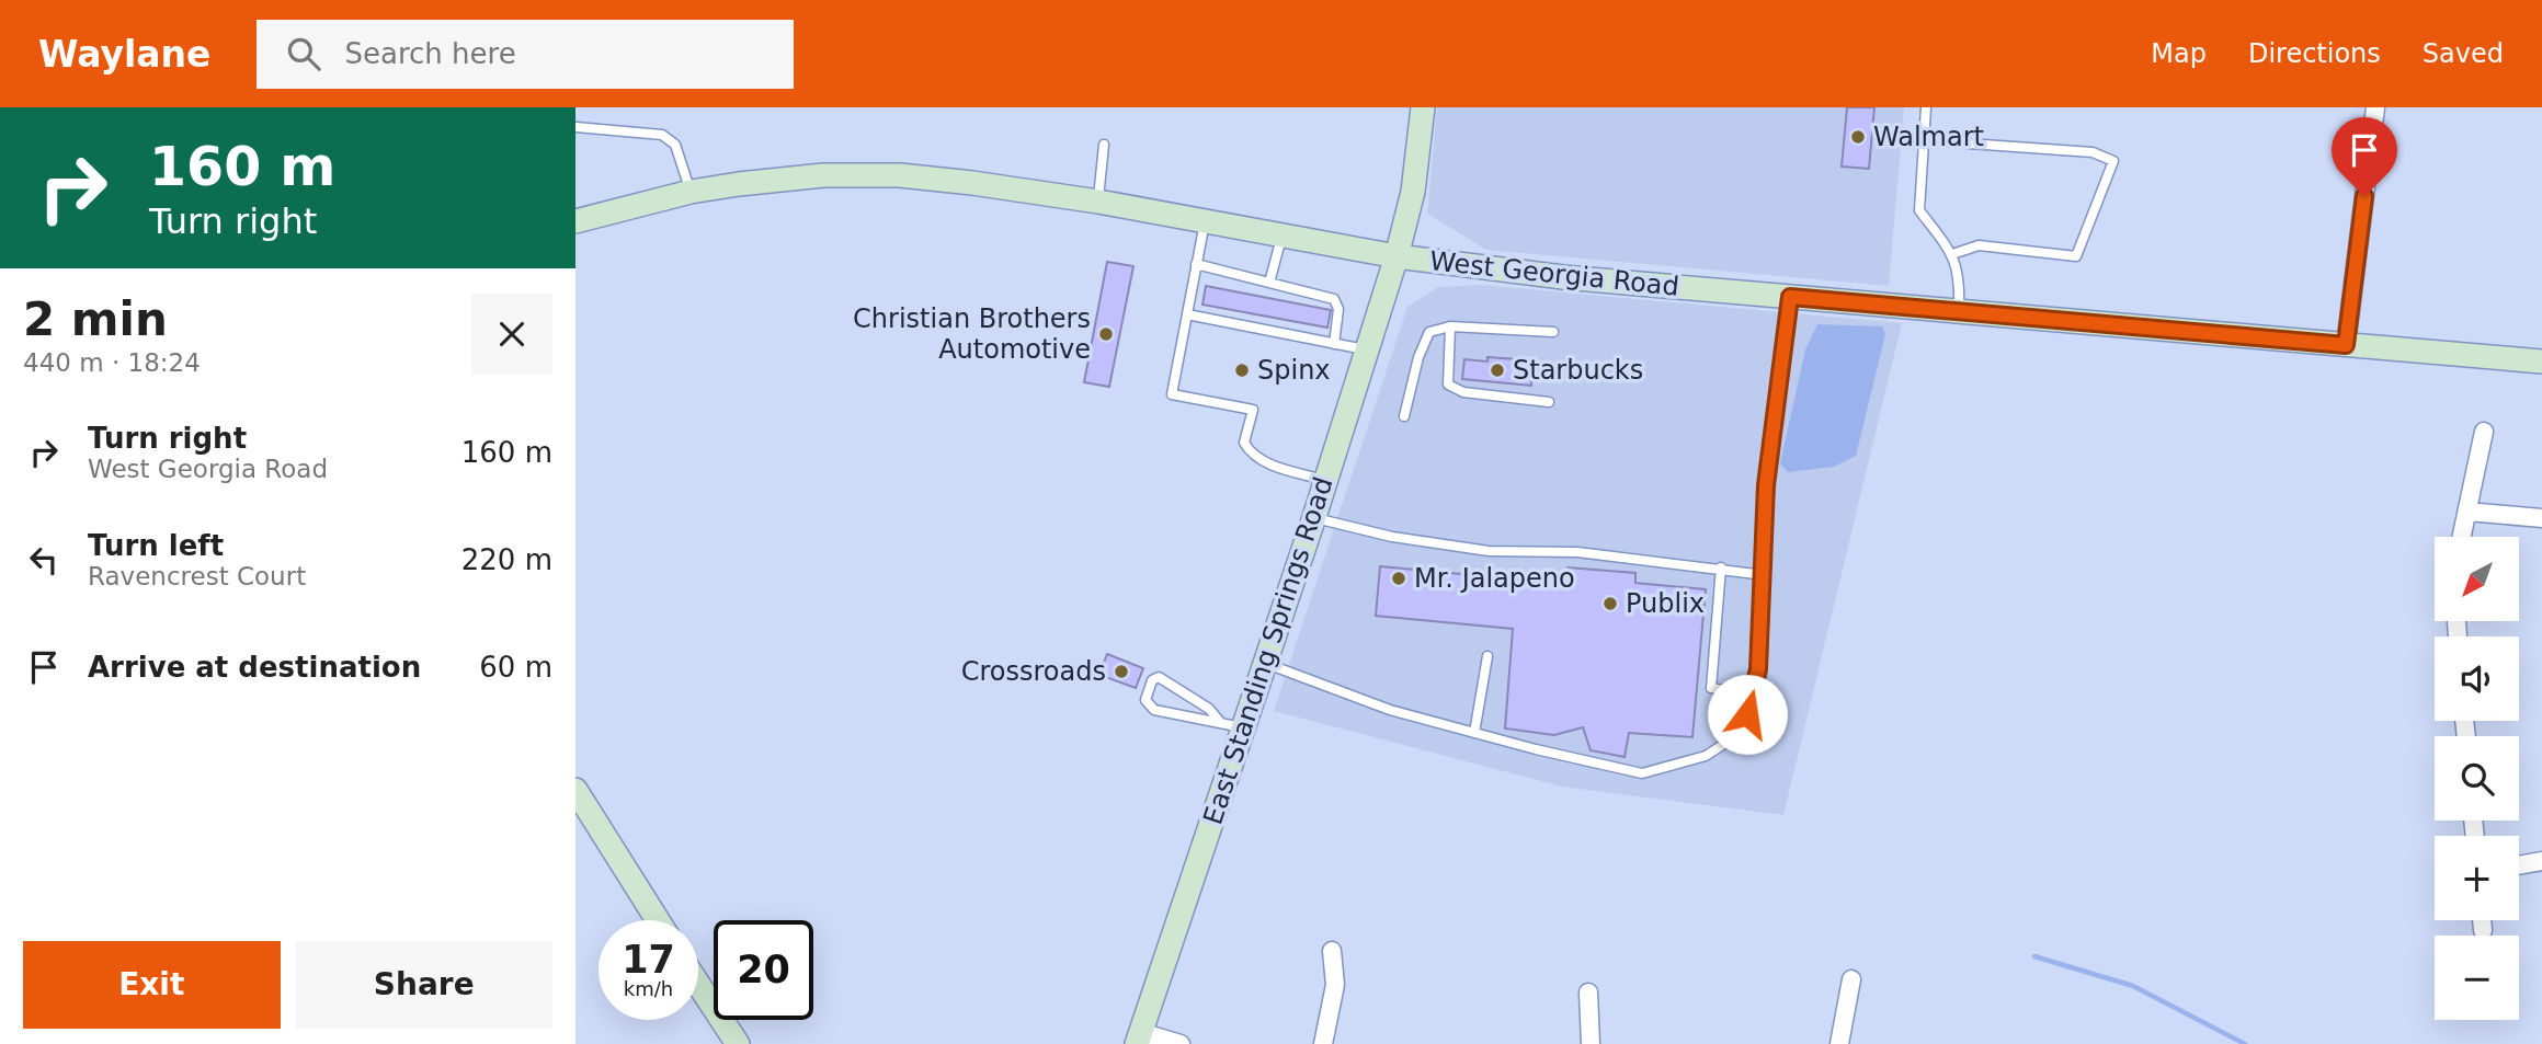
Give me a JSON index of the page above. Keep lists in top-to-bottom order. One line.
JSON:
{"streets":{"main road":["West Georgia Road","East Standing Springs Road"]},"crossings":[["West Georgia Road","East Standing Springs Road"]],"places":["Walmart","Christian Brothers Automotive","Spinx","Starbucks","Mr. Jalapeno","Publix","Crossroads"],"north":"bottom left","page":{"header":"Waylane","search":"Search here","nav":["Map","Directions","Saved"],"turn":["160 m","Turn right"],"heading":["2 min","440 m · 18:24"],"list":[{"name":"Turn right","note":"West Georgia Road","value":"160 m"},{"name":"Turn left","note":"Ravencrest Court","value":"220 m"},{"name":"Arrive at destination","value":"60 m"}],"map_buttons":["+","−"],"speed":"17 km/h","limit":"20","buttons":["Exit","Share"]}}
